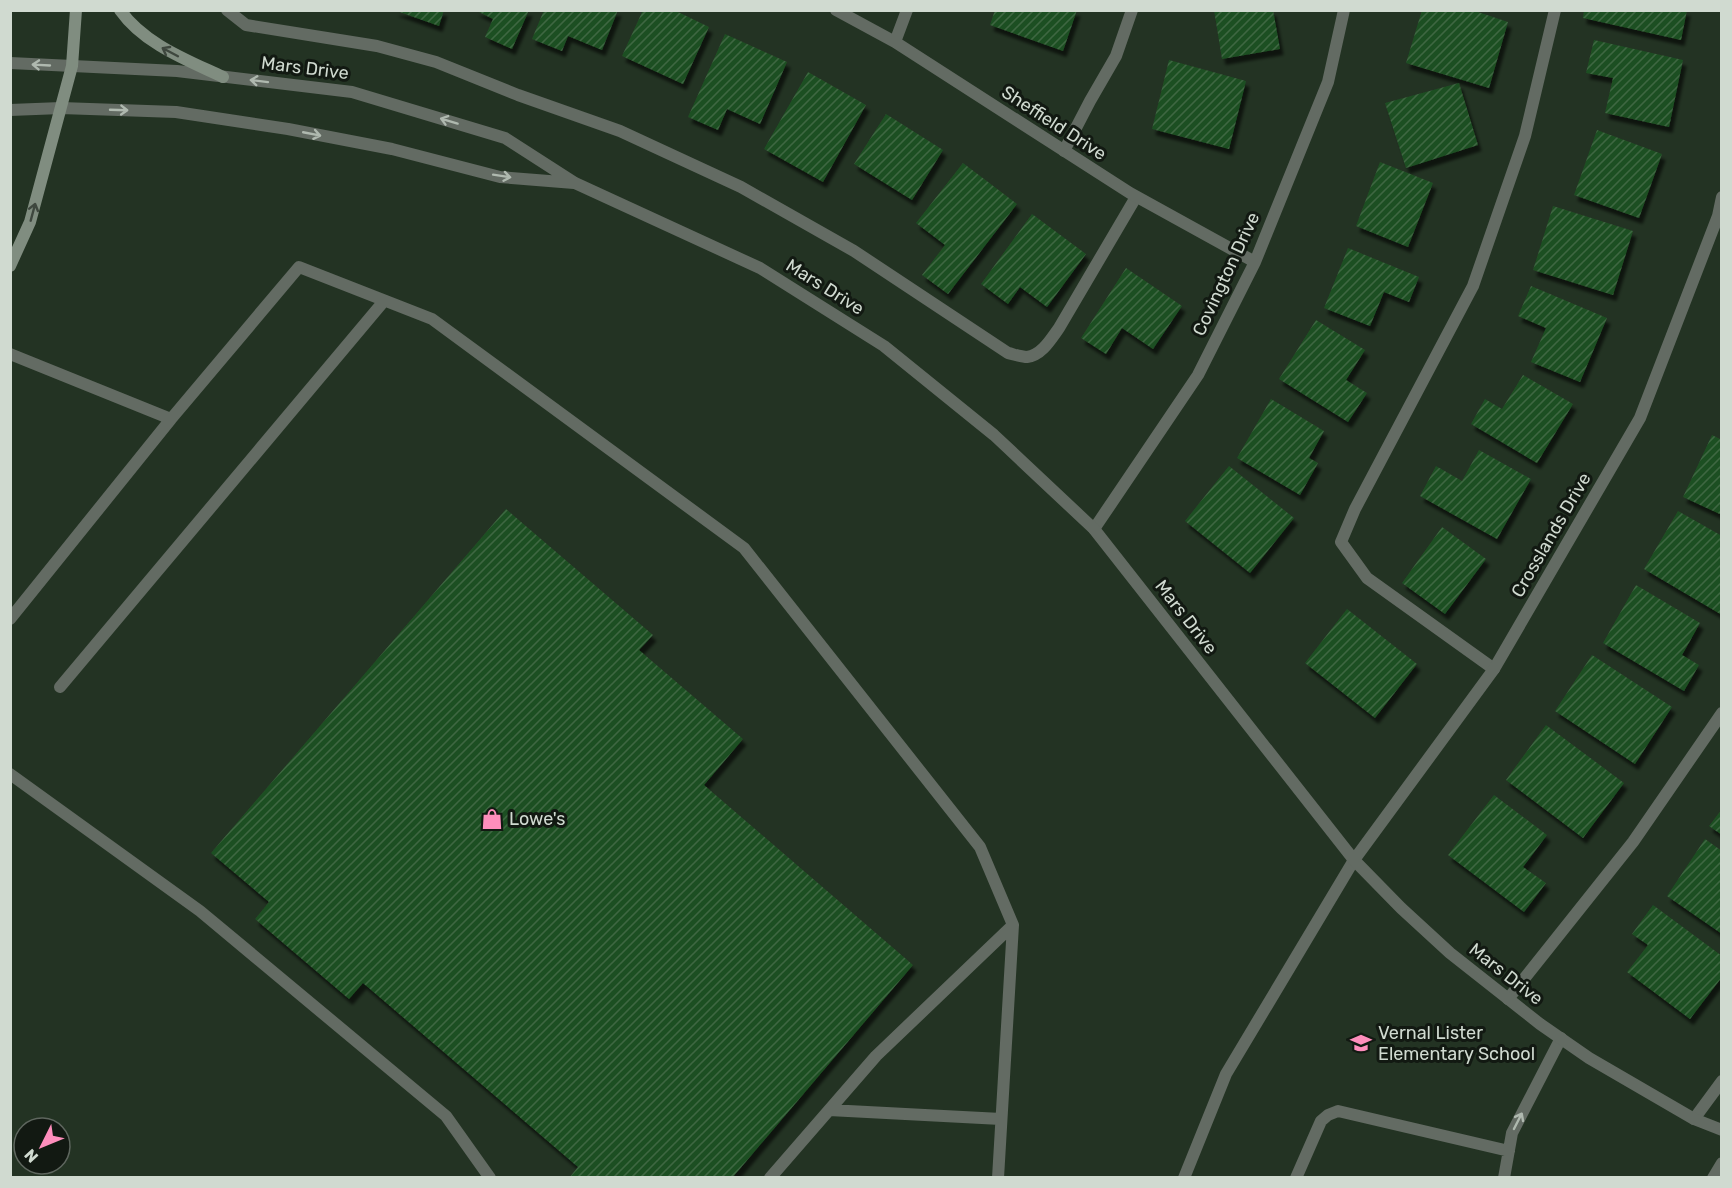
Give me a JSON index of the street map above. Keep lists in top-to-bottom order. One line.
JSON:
{"streets":{"street":["Mars Drive","Sheffield Drive","Covington Drive","Crosslands Drive"]},"crossings":[["Mars Drive","Covington Drive"],["Mars Drive","Crosslands Drive"],["Sheffield Drive","Covington Drive"]],"places":{"shop":["Lowe's"],"school or university":["Vernal Lister Elementary School"]},"north":"bottom left"}
